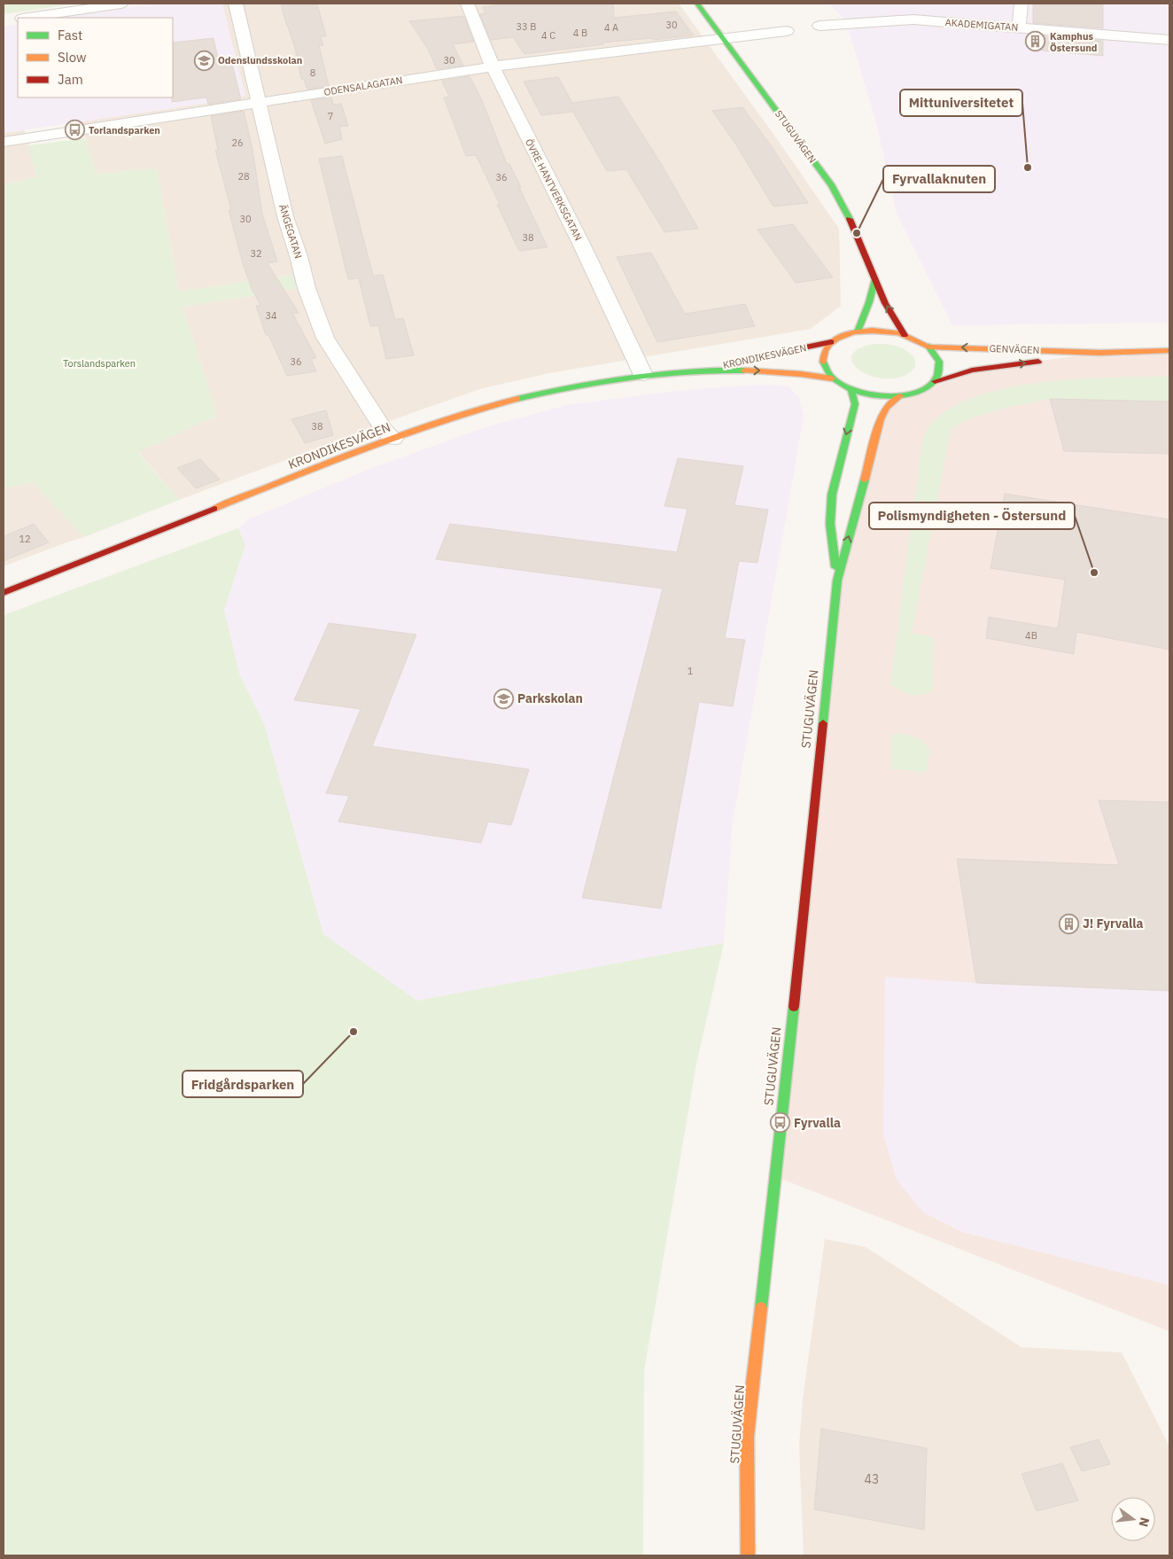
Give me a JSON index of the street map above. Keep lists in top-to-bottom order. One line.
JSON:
{"streets":{"main road":["STUGUVÄGEN","GENVÄGEN","KRONDIKESVÄGEN"],"street":["AKADEMIGATAN","ODENSALAGATAN","ÖVRE HANTVERKSGATAN","ÄNGEGATAN"]},"crossings":[["ODENSALAGATAN","STUGUVÄGEN"],["ODENSALAGATAN","ÖVRE HANTVERKSGATAN"],["ODENSALAGATAN","ÄNGEGATAN"],["STUGUVÄGEN","GENVÄGEN"],["STUGUVÄGEN","KRONDIKESVÄGEN"],["ÖVRE HANTVERKSGATAN","KRONDIKESVÄGEN"],["ÄNGEGATAN","KRONDIKESVÄGEN"],["GENVÄGEN","KRONDIKESVÄGEN"]],"parks":["Torslandsparken"],"places":{"building":["Kamphus Östersund","J! Fyrvalla"],"school or university":["Odenslundsskolan","Parkskolan"],"bus stop":["Torlandsparken","Fyrvalla"],"other":["Mittuniversitetet","Fyrvallaknuten","Polismyndigheten - Östersund","Fridgårdsparken"]},"house_numbers":["30","33 B","4 A","4 B","4 C","30","8","7","26","28","36","30","38","32","34","36","38","12","4B","1","43"],"legend":["Fast","Slow","Jam"],"north":"right"}
